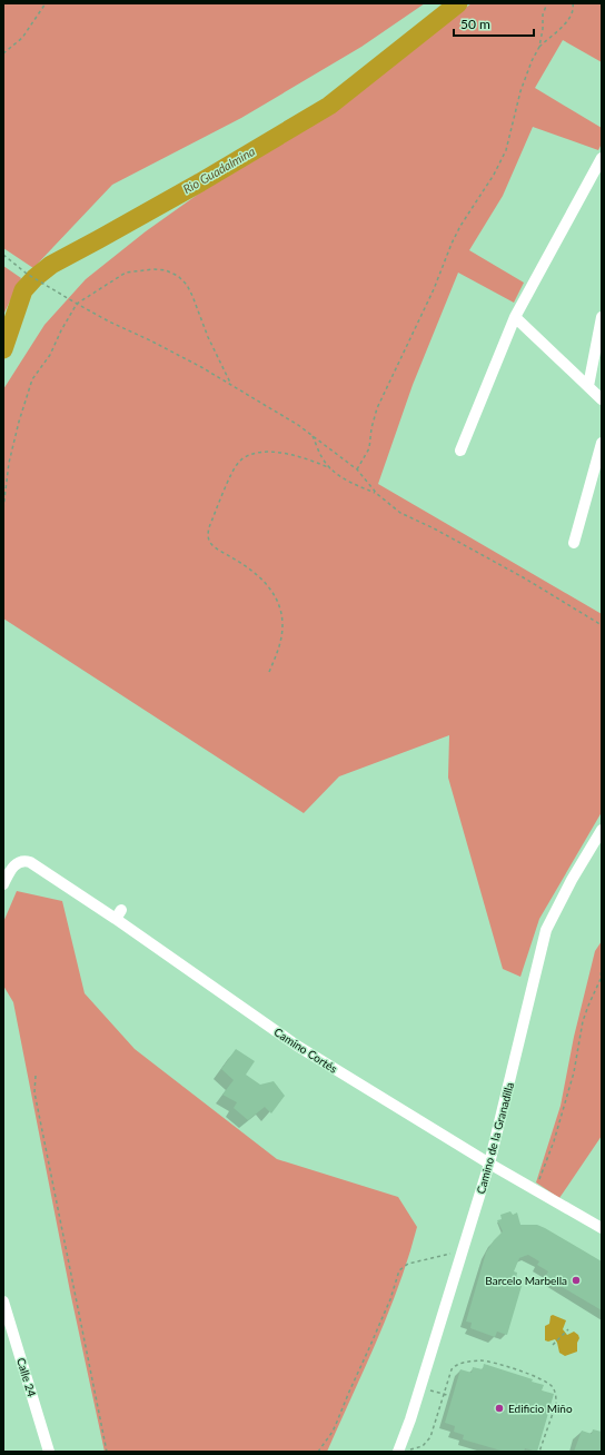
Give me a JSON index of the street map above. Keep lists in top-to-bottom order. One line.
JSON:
{"streets":{"street":["Camino Cortés","Camino de la Granadilla","Calle 24"]},"crossings":[["Camino Cortés","Camino de la Granadilla"]],"water":["Rio Guadalmina"],"places":["Barcelo Marbella","Edificio Miño"],"scale_bar":"50 m"}
